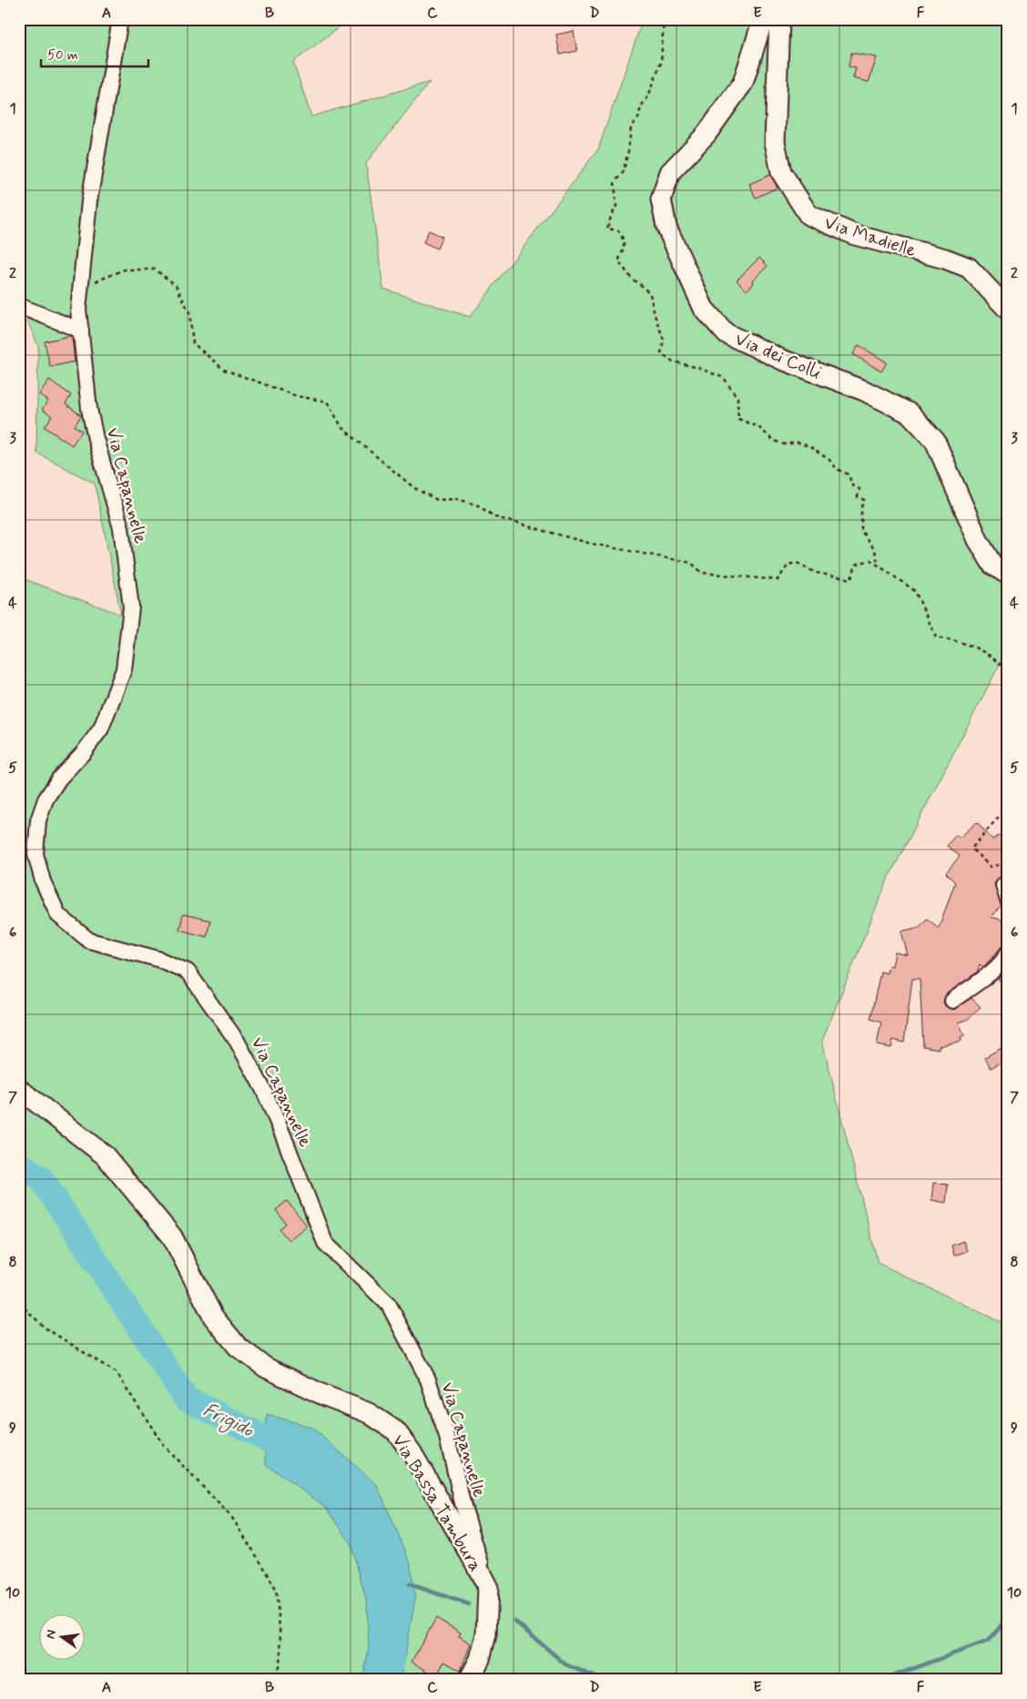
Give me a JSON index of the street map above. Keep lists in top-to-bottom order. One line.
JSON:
{"streets":{"street":["Via Madielle","Via dei Colli","Via Capannelle","Via Bassa Tambura"]},"crossings":[["Via Capannelle","Via Bassa Tambura"]],"water":["Frigido"],"scale_bar":"50 m","north":"left","grid":{"columns":["A","B","C","D","E","F"],"rows":["1","2","3","4","5","6","7","8","9","10"]}}
